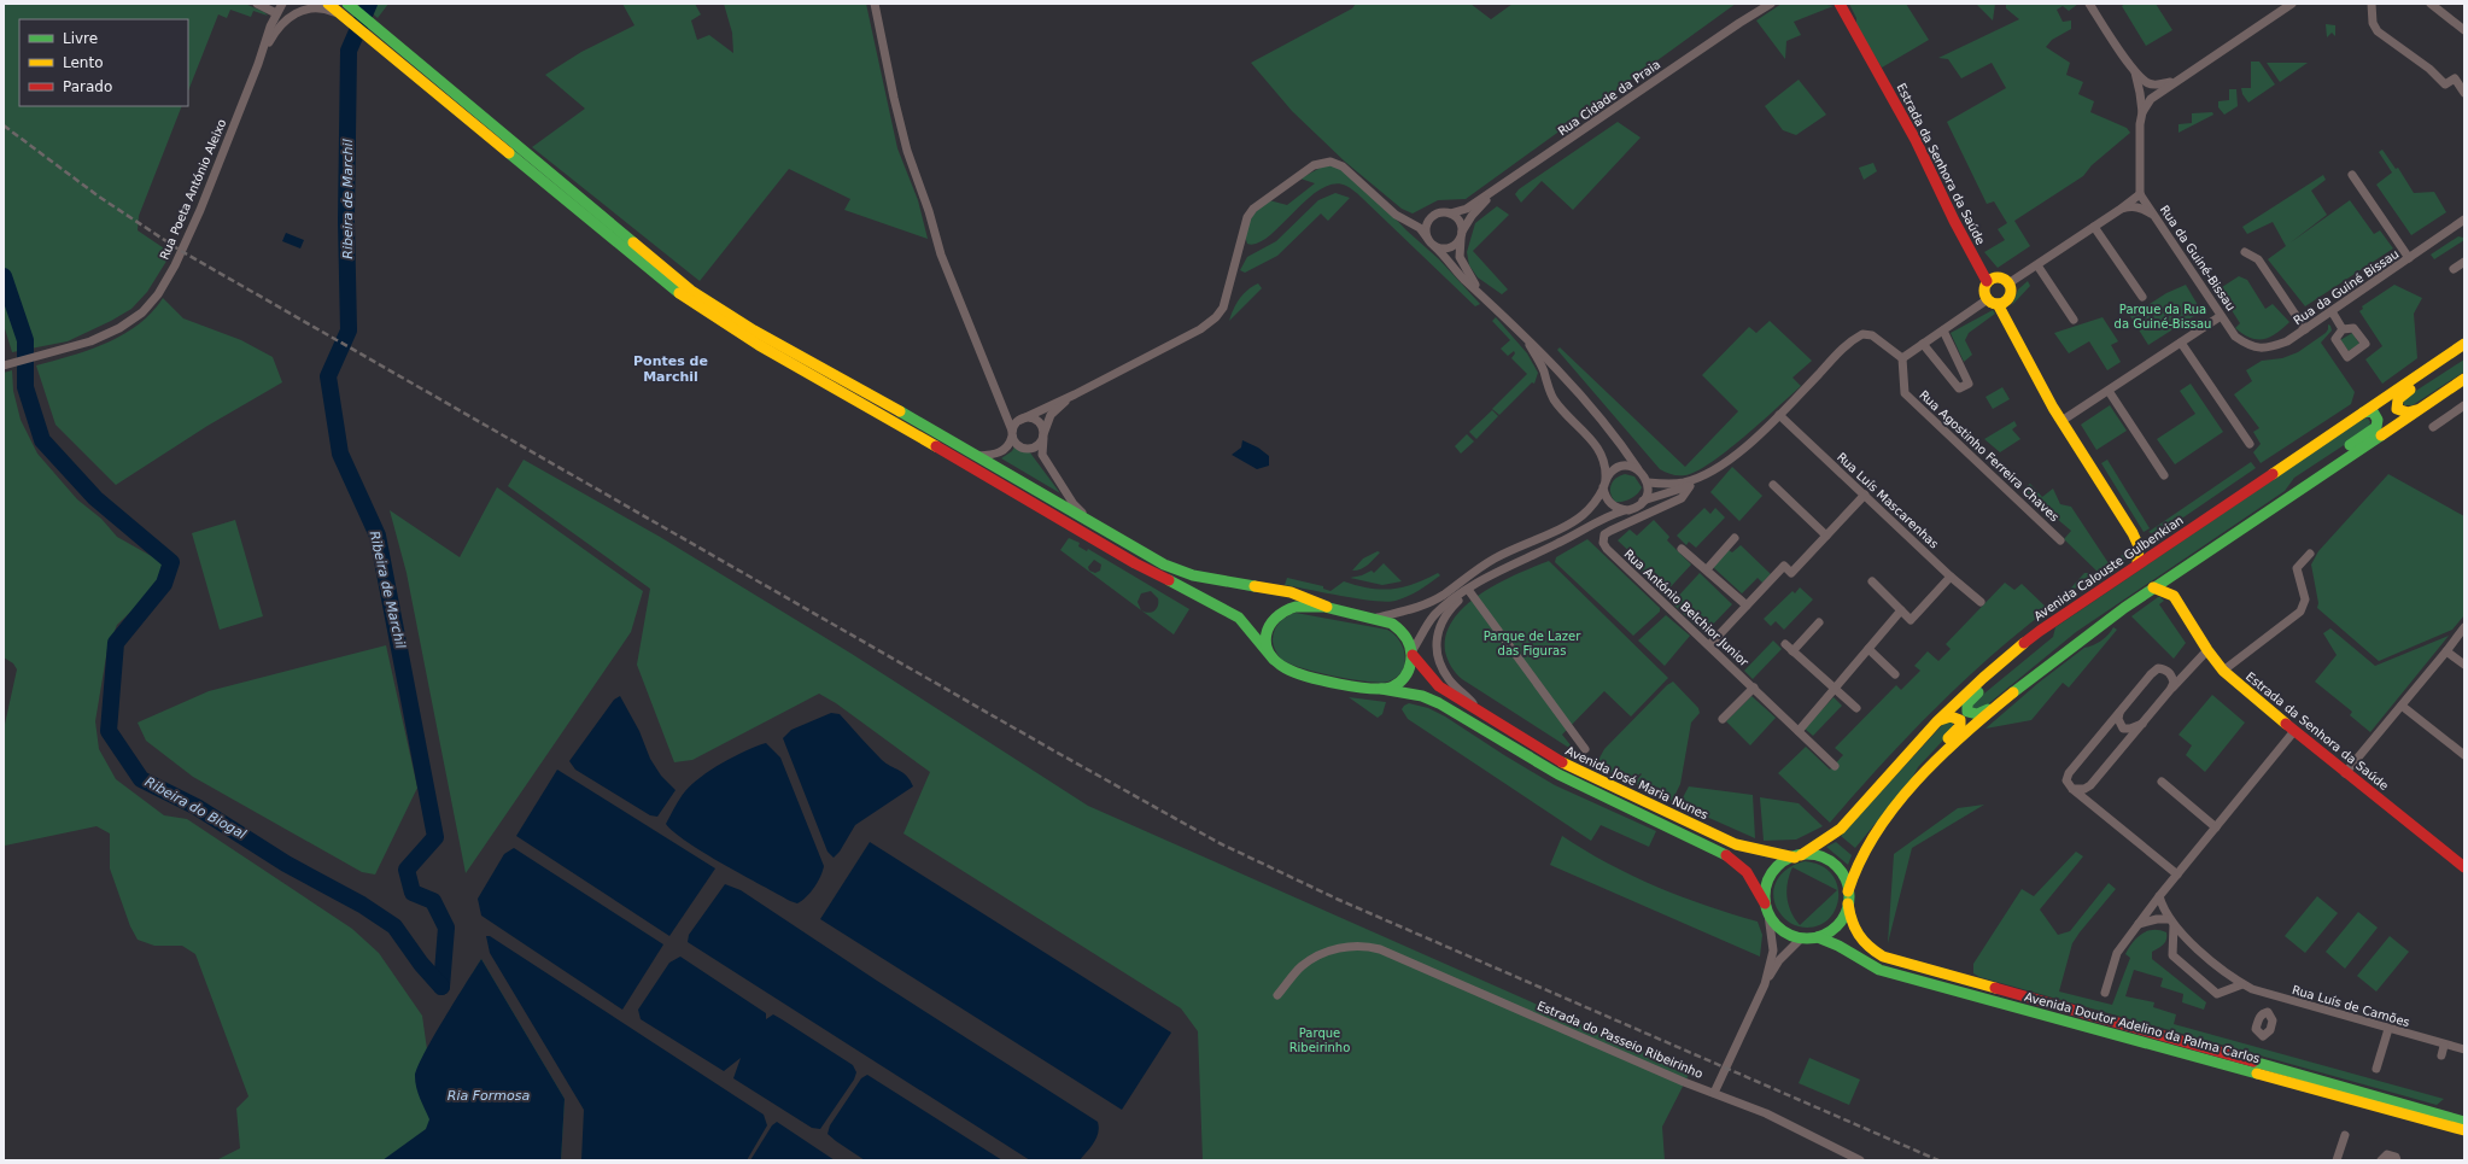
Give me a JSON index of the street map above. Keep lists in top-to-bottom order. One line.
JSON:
{"streets":{"main road":["Estrada da Senhora da Saúde","Avenida Calouste Gulbenkian","Avenida José Maria Nunes","Avenida Doutor Adelino da Palma Carlos"],"street":["Rua Cidade da Praia","Rua Poeta António Aleixo","Rua da Guiné-Bissau","Rua da Guiné Bissau","Rua Agostinho Ferreira Chaves","Rua Luís Mascarenhas","Rua António Belchior Junior","Rua Luís de Camões","Estrada do Passeio Ribeirinho"]},"crossings":[["Rua da Guiné-Bissau","Rua da Guiné Bissau"],["Avenida Calouste Gulbenkian","Avenida José Maria Nunes"],["Avenida Calouste Gulbenkian","Avenida Doutor Adelino da Palma Carlos"],["Avenida José Maria Nunes","Avenida Doutor Adelino da Palma Carlos"]],"districts":["Pontes de Marchil"],"water":["Ribeira de Marchil","Ribeira do Biogal","Ria Formosa"],"parks":["Parque da Rua da Guiné-Bissau","Parque de Lazer das Figuras","Parque Ribeirinho"],"legend":["Livre","Lento","Parado"]}
